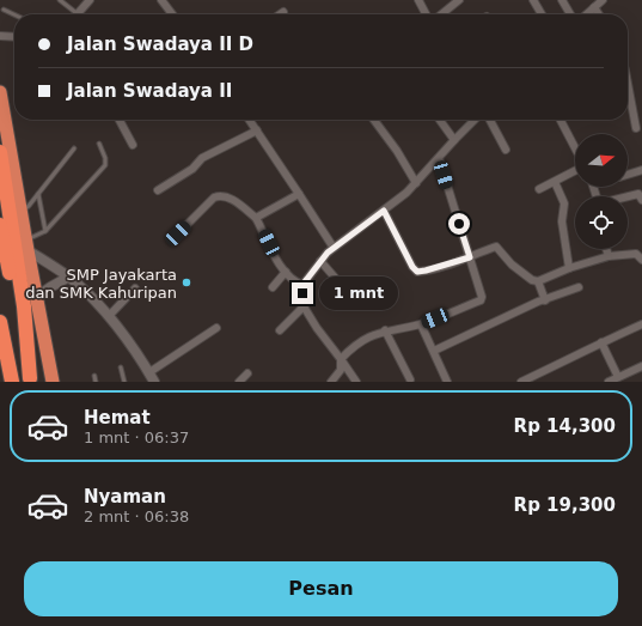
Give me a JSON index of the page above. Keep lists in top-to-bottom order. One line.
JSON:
{"places":["SMP Jayakarta dan SMK Kahuripan"],"north":"right","page":{"banner":["Jalan Swadaya II D","Jalan Swadaya II"],"bubble":"1 mnt","list":[{"name":"Hemat","note":"1 mnt · 06:37","value":"Rp 14,300"},{"name":"Nyaman","note":"2 mnt · 06:38","value":"Rp 19,300"}],"buttons":"Pesan"}}
